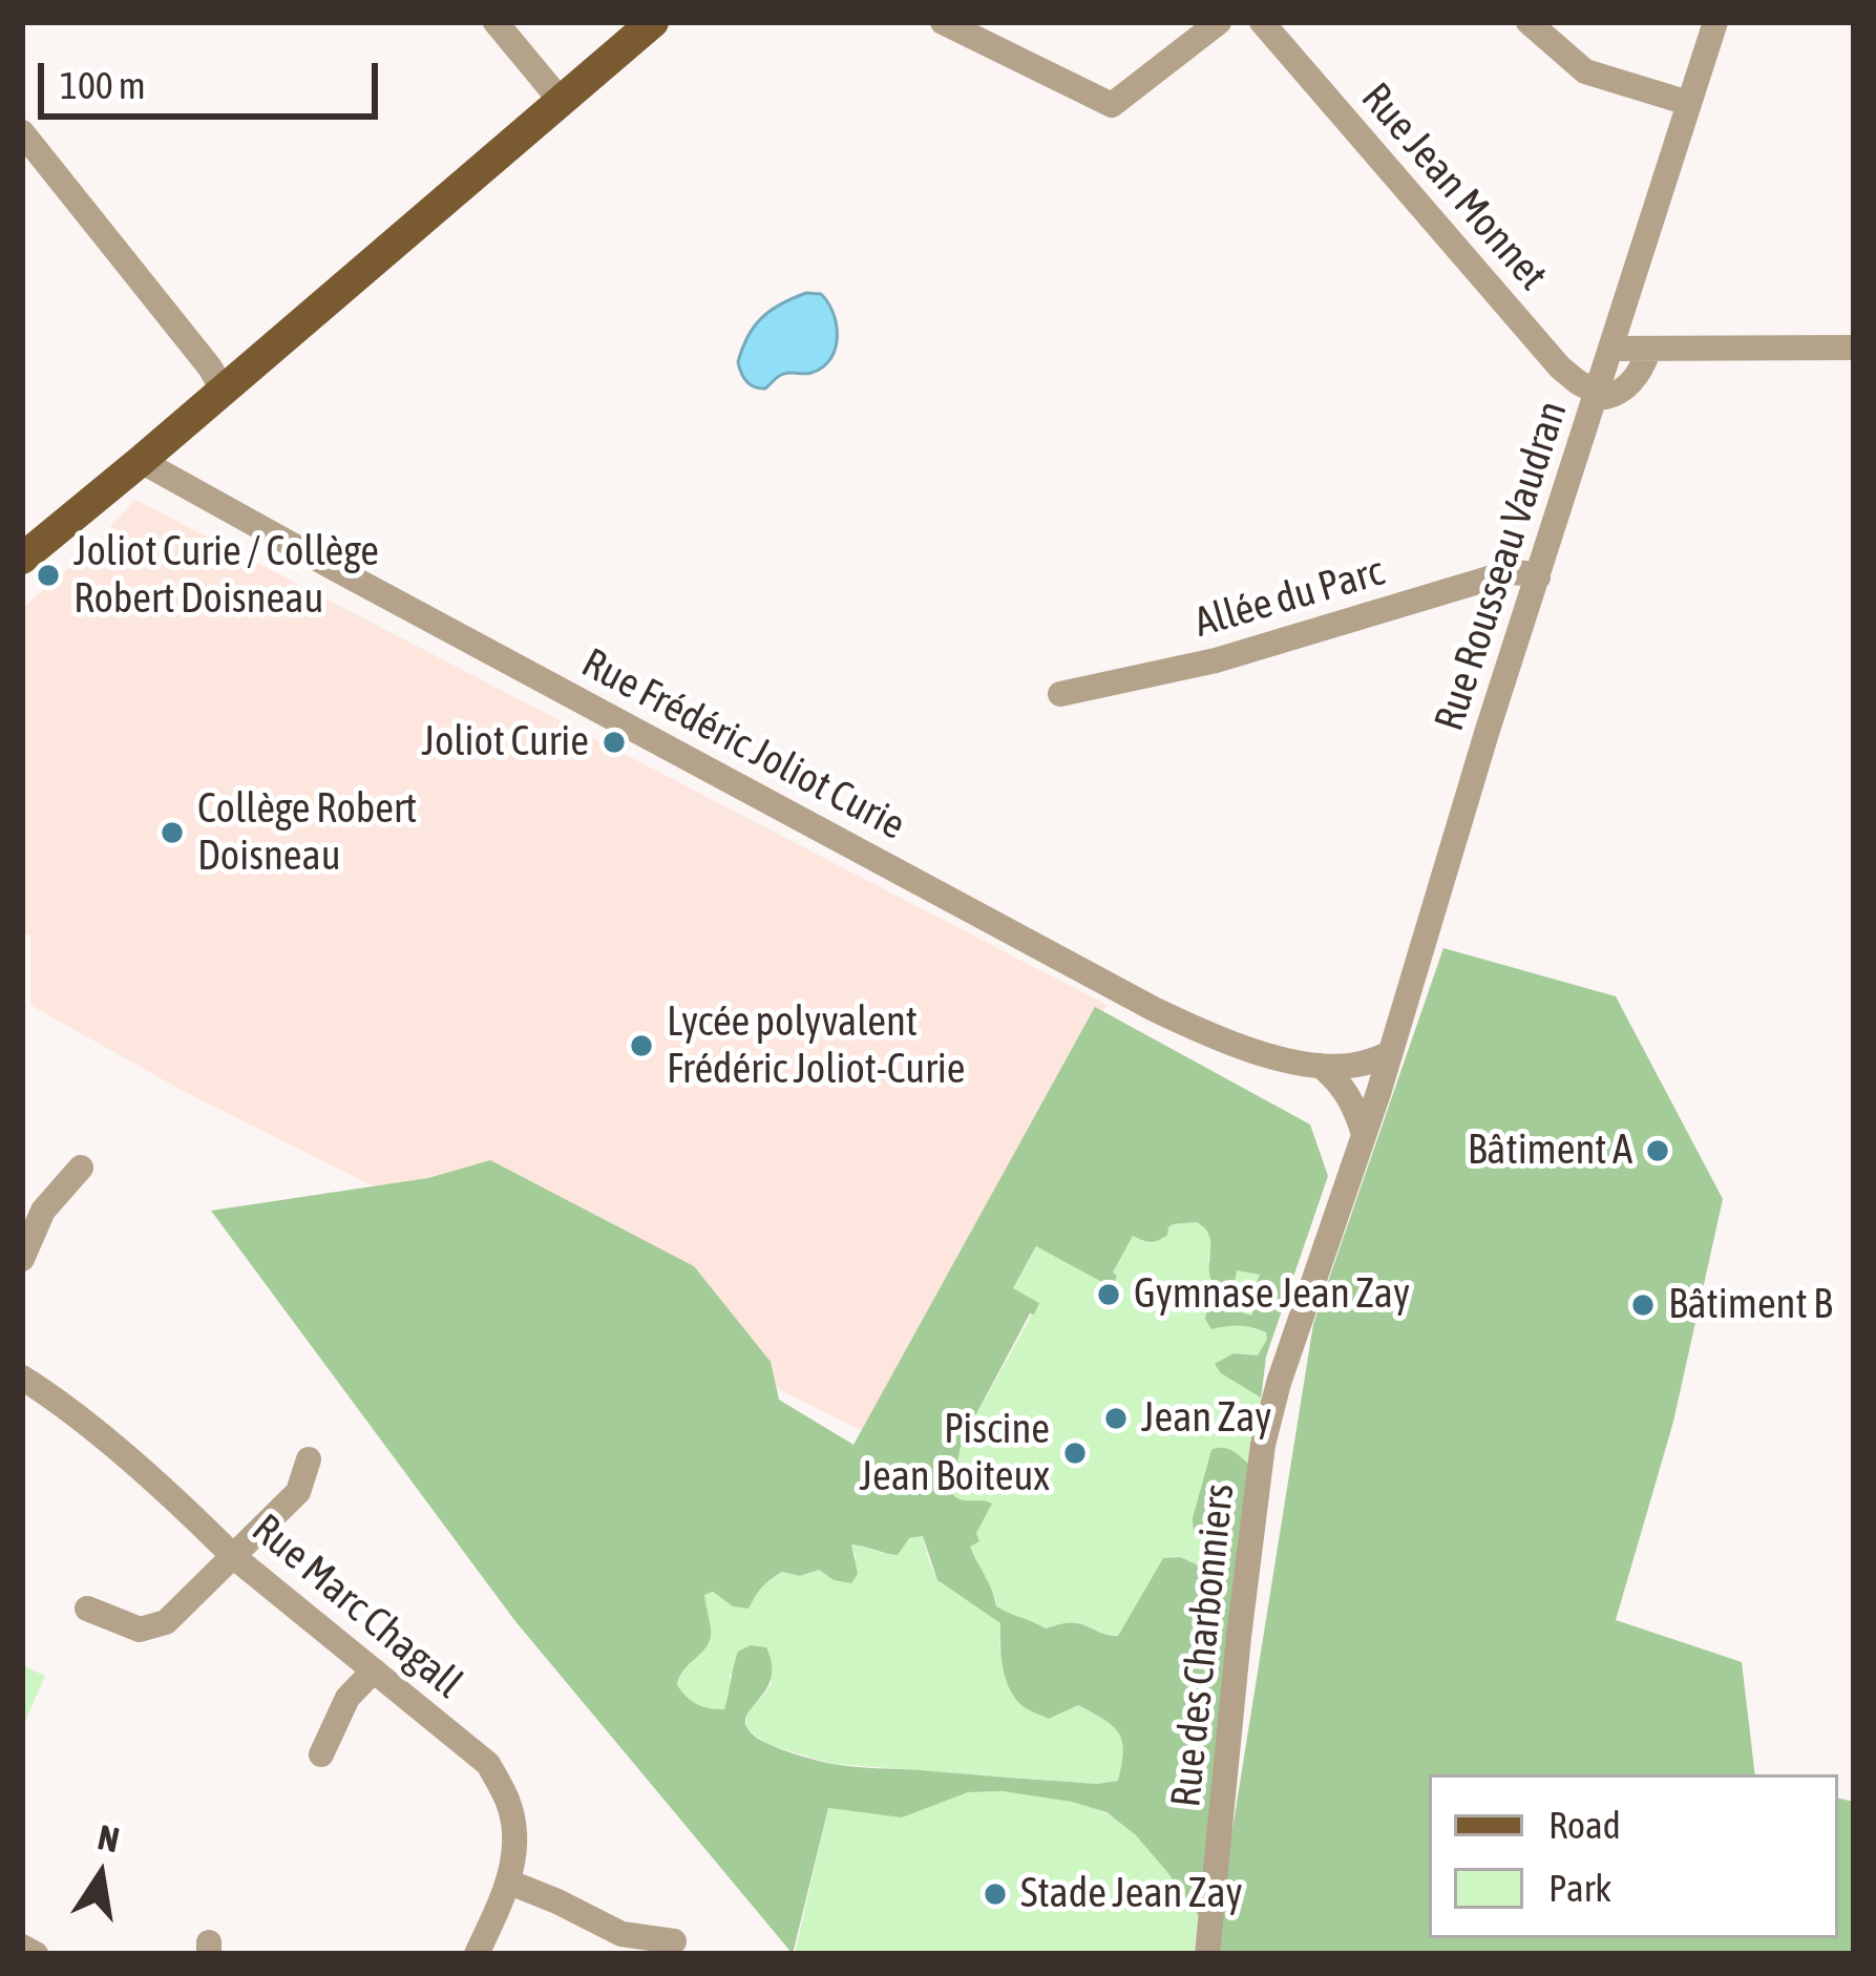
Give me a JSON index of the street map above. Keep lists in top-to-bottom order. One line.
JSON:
{"streets":{"street":["Rue Jean Monnet","Rue Rousseau Vaudran","Allée du Parc","Rue Frédéric Joliot Curie","Rue Marc Chagall","Rue des Charbonniers"]},"crossings":[["Rue Jean Monnet","Rue Rousseau Vaudran"],["Rue Rousseau Vaudran","Allée du Parc"],["Rue Rousseau Vaudran","Rue Frédéric Joliot Curie"],["Rue Rousseau Vaudran","Rue des Charbonniers"]],"places":["Joliot Curie / Collège Robert Doisneau","Joliot Curie","Collège Robert Doisneau","Lycée polyvalent Frédéric Joliot-Curie","Bâtiment A","Gymnase Jean Zay","Bâtiment B","Jean Zay","Piscine Jean Boiteux","Stade Jean Zay"],"legend":["Road","Park"],"scale_bar":"100 m","north":"top"}
